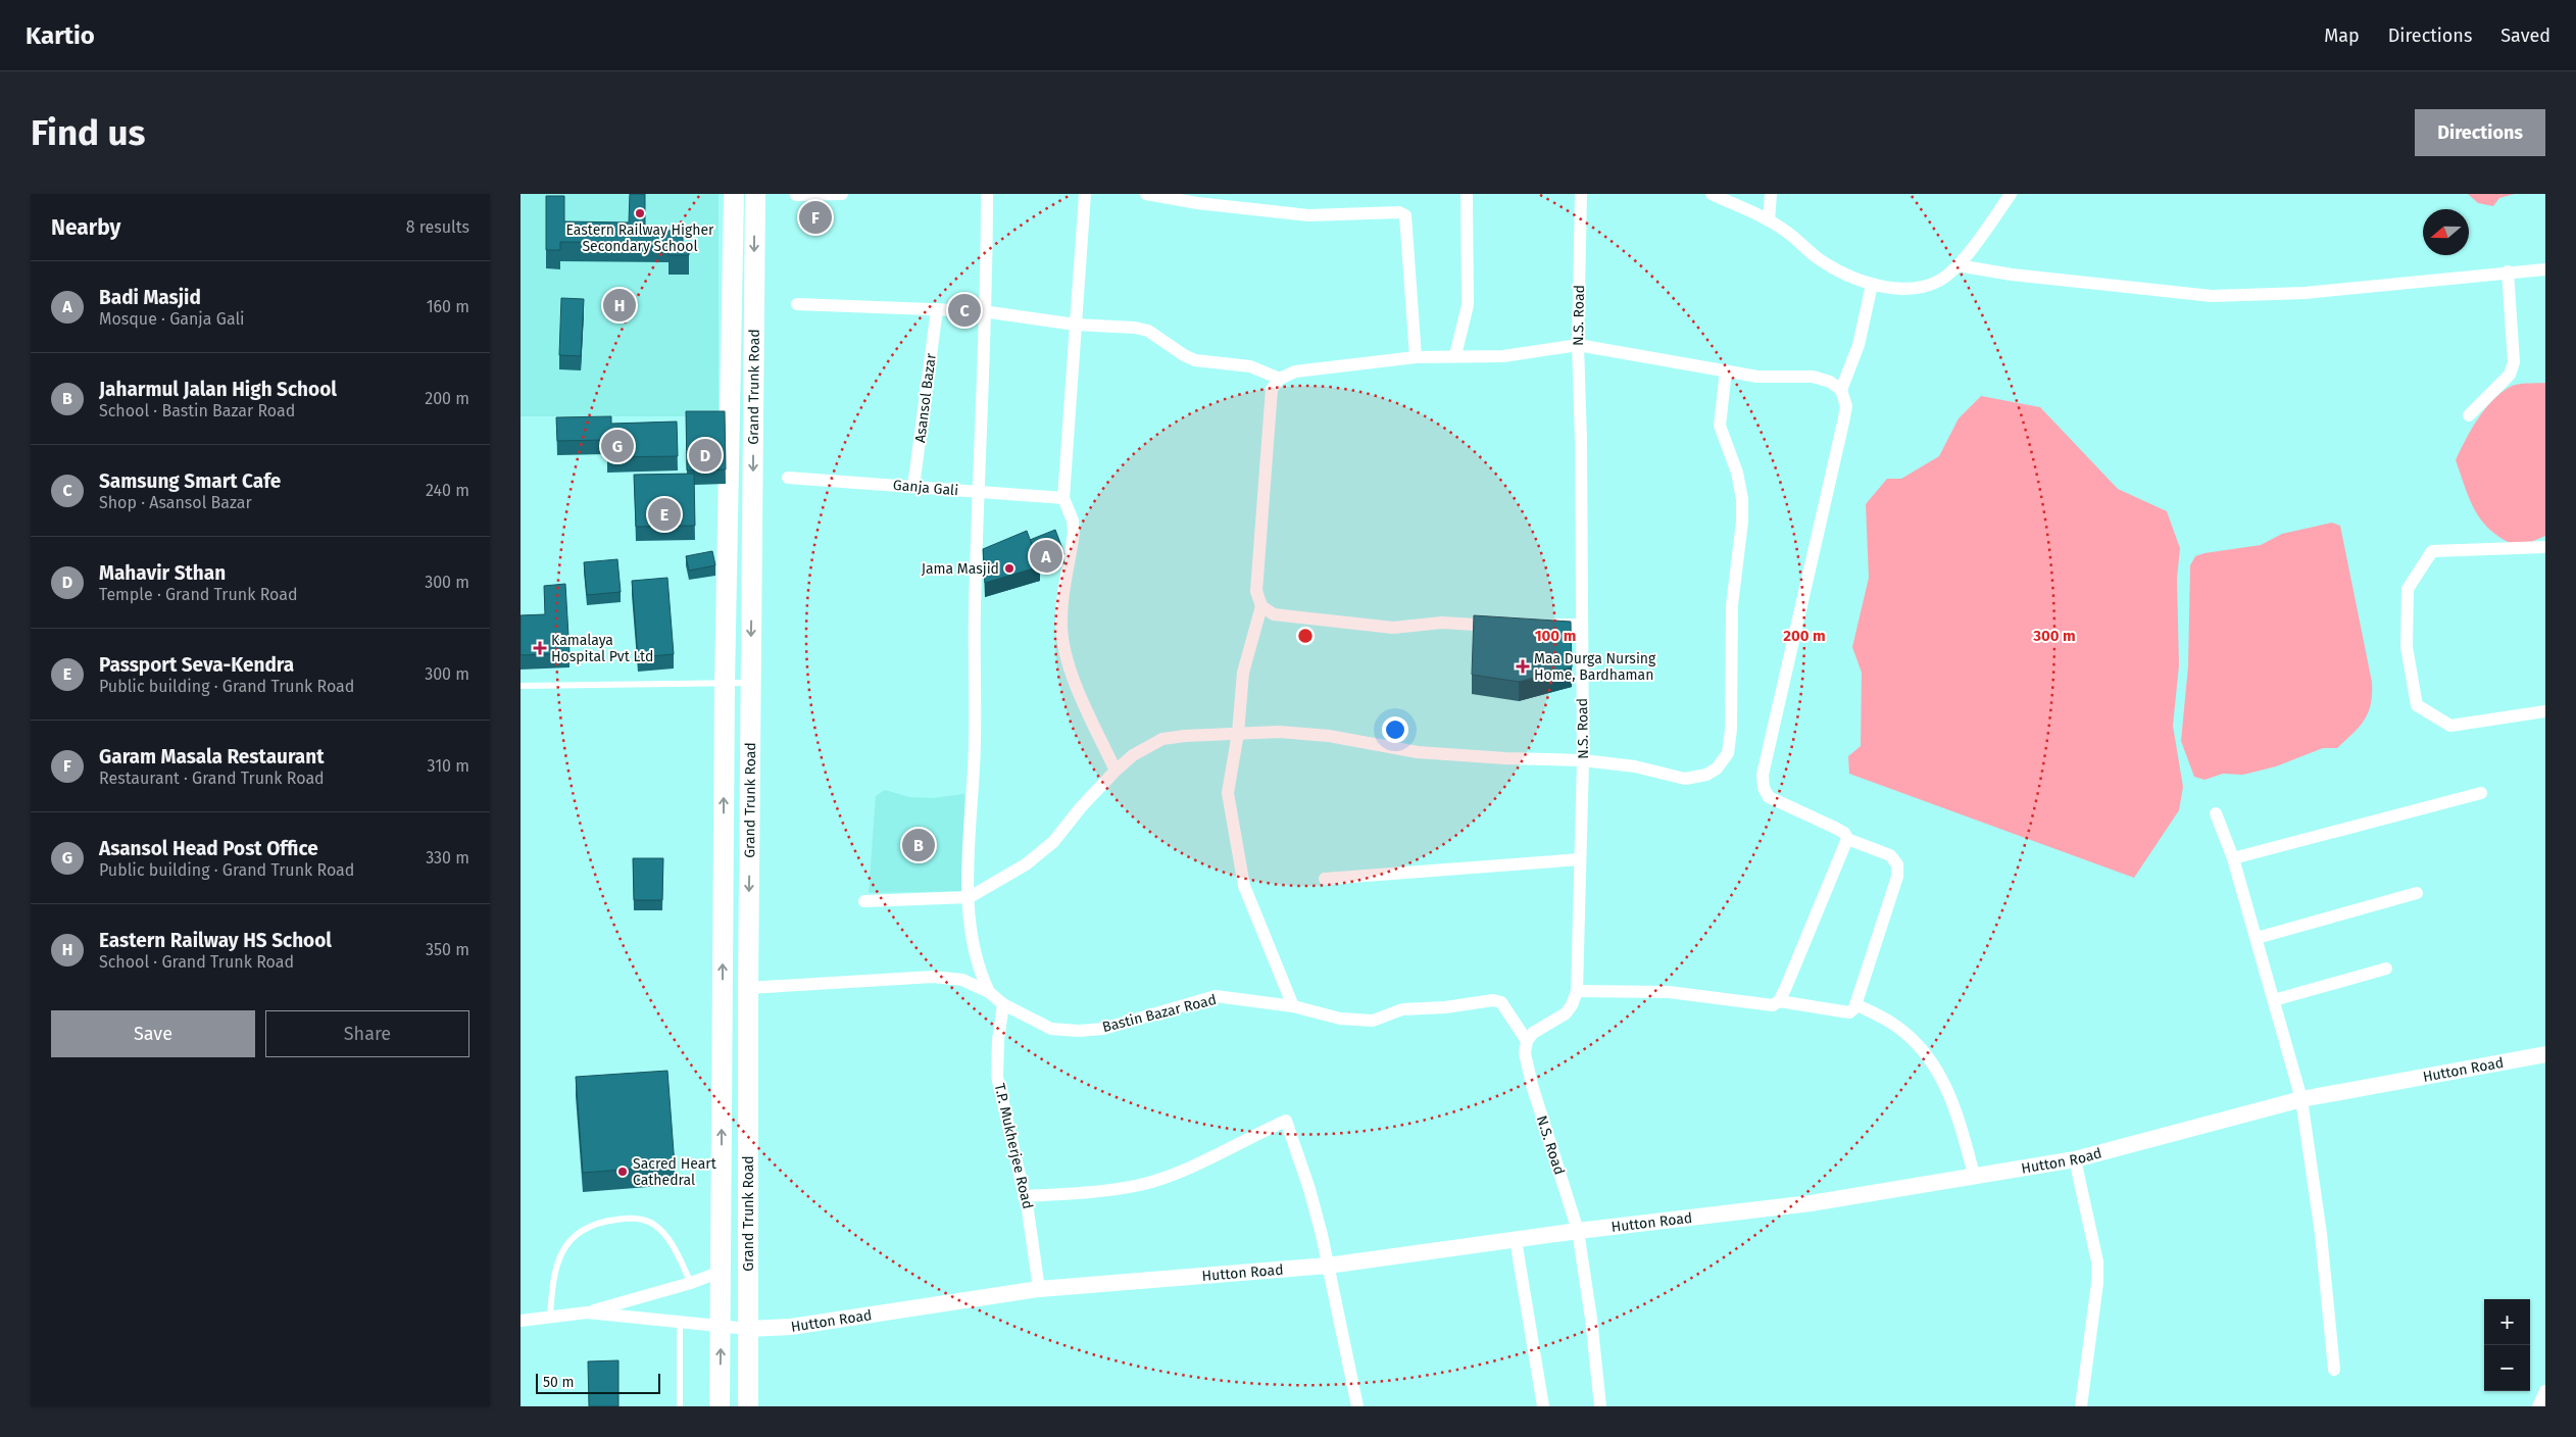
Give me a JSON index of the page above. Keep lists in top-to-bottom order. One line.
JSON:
{"streets":{"main road":["Grand Trunk Road"],"street":["N.S. Road","Asansol Bazar","Ganja Gali","Bastin Bazar Road","Hutton Road","T.P. Mukherjee Road"]},"crossings":[["N.S. Road","Bastin Bazar Road"],["N.S. Road","Hutton Road"],["Grand Trunk Road","Bastin Bazar Road"],["Grand Trunk Road","Hutton Road"],["Asansol Bazar","Ganja Gali"],["Bastin Bazar Road","T.P. Mukherjee Road"],["Hutton Road","T.P. Mukherjee Road"]],"places":{"other":["Eastern Railway Higher Secondary School","Jama Masjid","Sacred Heart Cathedral"],"health":["Kamalaya Hospital Pvt Ltd","Maa Durga Nursing Home, Bardhaman"]},"scale_bar":"50 m","north":"left","page":{"header":"Kartio","nav":["Map","Directions","Saved"],"buttons":["Directions",["Save","Share"]],"title":"Find us","heading":["Nearby","8 results"],"pins":["F","H","C","G","D","E","A","B"],"list":[{"mark":"A","name":"Badi Masjid","note":"Mosque · Ganja Gali","value":"160 m"},{"mark":"B","name":"Jaharmul Jalan High School","note":"School · Bastin Bazar Road","value":"200 m"},{"mark":"C","name":"Samsung Smart Cafe","note":"Shop · Asansol Bazar","value":"240 m"},{"mark":"D","name":"Mahavir Sthan","note":"Temple · Grand Trunk Road","value":"300 m"},{"mark":"E","name":"Passport Seva-Kendra","note":"Public building · Grand Trunk Road","value":"300 m"},{"mark":"F","name":"Garam Masala Restaurant","note":"Restaurant · Grand Trunk Road","value":"310 m"},{"mark":"G","name":"Asansol Head Post Office","note":"Public building · Grand Trunk Road","value":"330 m"},{"mark":"H","name":"Eastern Railway HS School","note":"School · Grand Trunk Road","value":"350 m"}],"map_buttons":["+","−"],"scale":"50 m"},"rings":["100 m","200 m","300 m"]}
